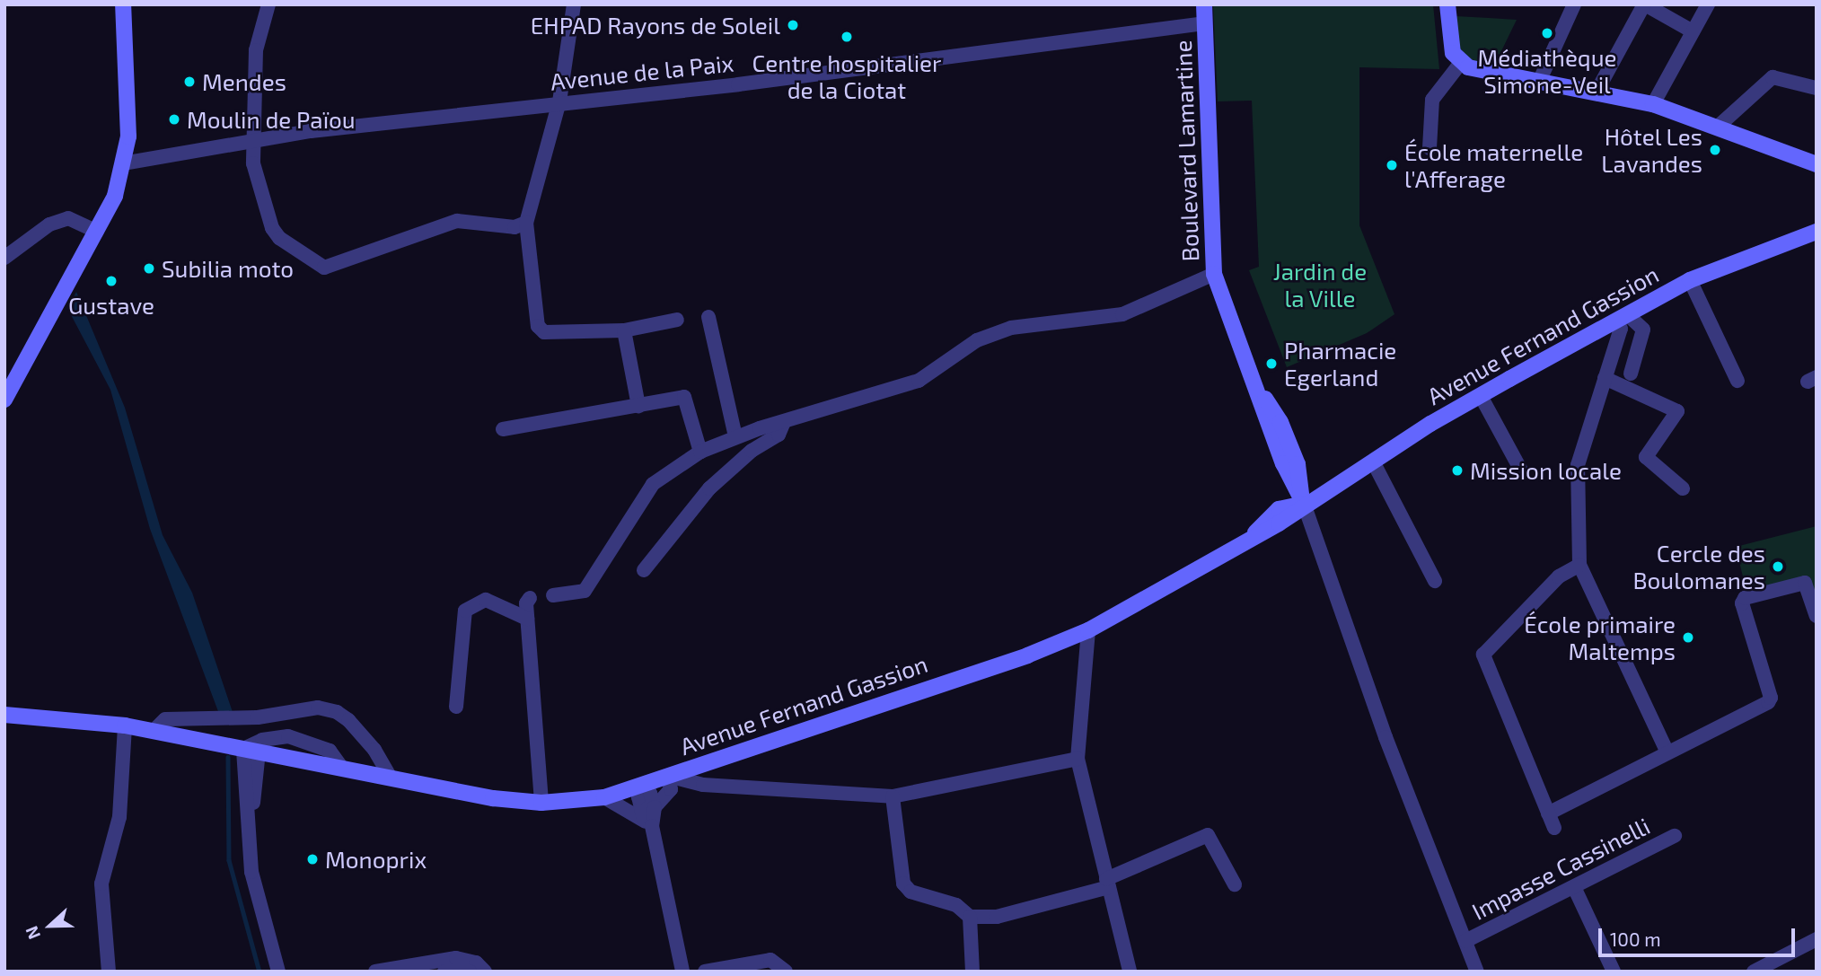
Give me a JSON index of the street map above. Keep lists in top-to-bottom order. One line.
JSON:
{"streets":{"street":["Avenue de la Paix","Boulevard Lamartine","Avenue Fernand Gassion","Impasse Cassinelli"]},"crossings":[["Avenue de la Paix","Boulevard Lamartine"]],"parks":["Jardin de la Ville"],"places":["EHPAD Rayons de Soleil","Médiathèque Simone-Veil","Centre hospitalier de la Ciotat","Mendes","Moulin de Païou","Hôtel Les Lavandes","École maternelle l'Afferage","Subilia moto","Gustave","Pharmacie Egerland","Mission locale","Cercle des Boulomanes","École primaire Maltemps","Monoprix"],"scale_bar":"100 m","north":"left"}
